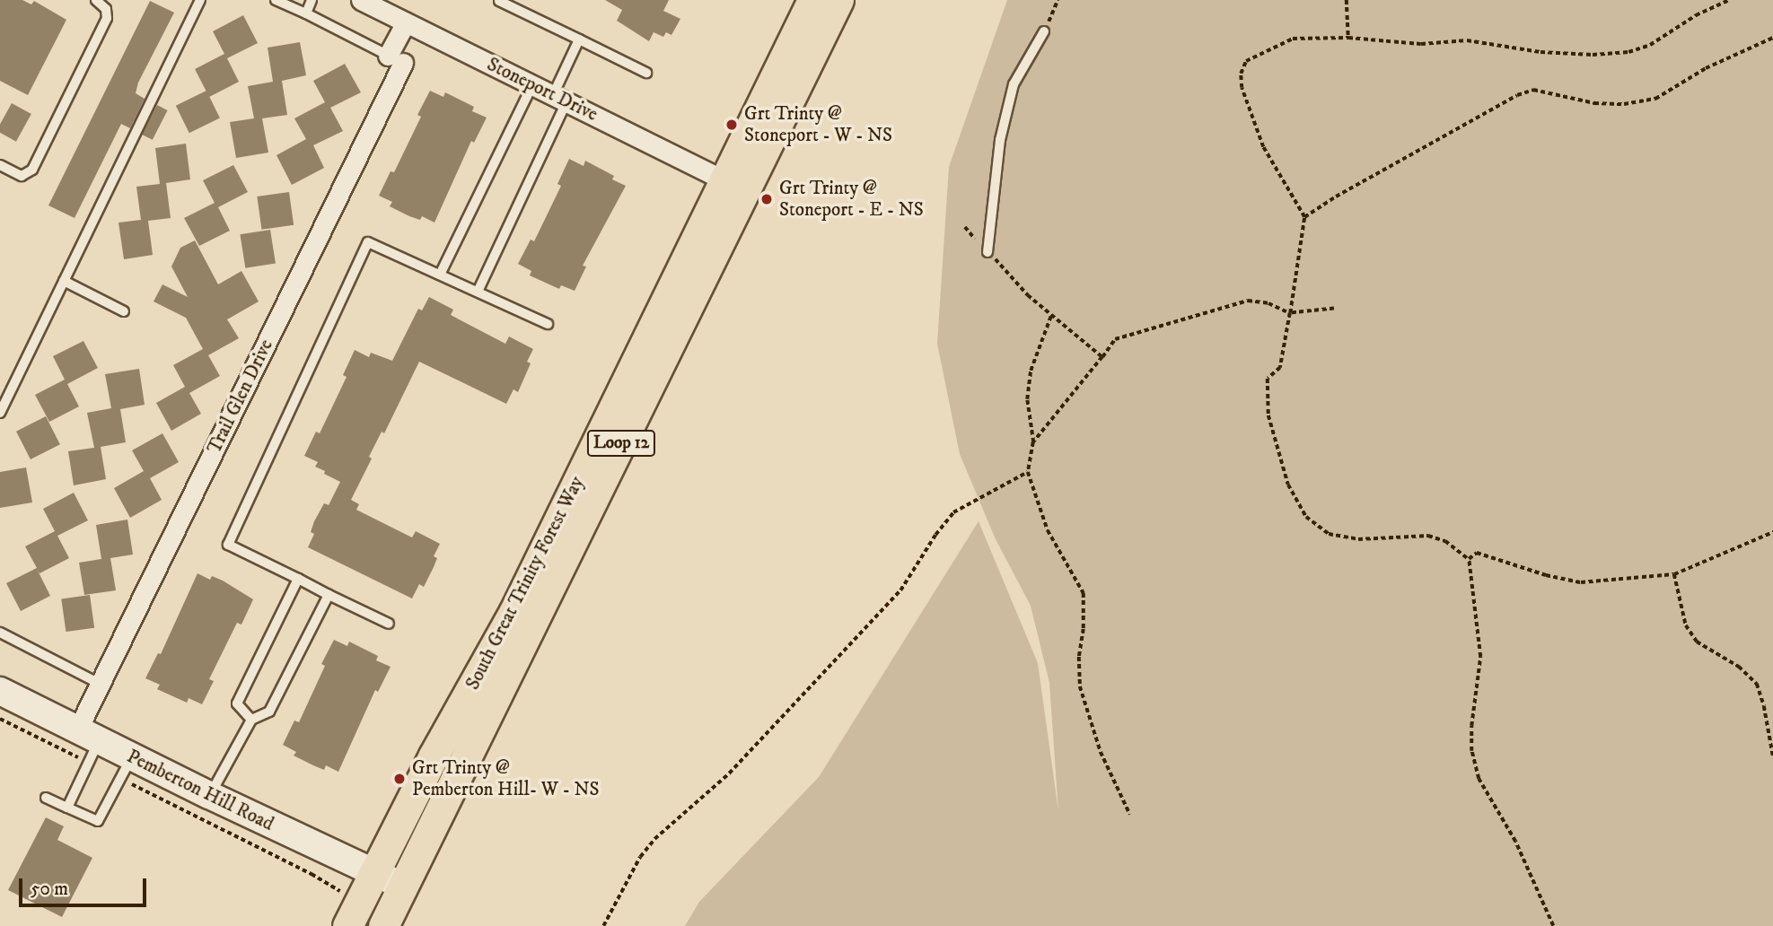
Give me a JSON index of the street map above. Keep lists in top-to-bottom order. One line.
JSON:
{"streets":{"main road":["Loop 12","South Great Trinity Forest Way"],"street":["Stoneport Drive","Trail Glen Drive","Pemberton Hill Road"]},"crossings":[["Stoneport Drive","Trail Glen Drive"],["Stoneport Drive","South Great Trinity Forest Way"],["Trail Glen Drive","Pemberton Hill Road"],["South Great Trinity Forest Way","Pemberton Hill Road"]],"places":["Grt Trinty @ Stoneport - W - NS","Grt Trinty @ Stoneport - E - NS","Grt Trinty @ Pemberton Hill- W - NS"],"scale_bar":"50 m"}
